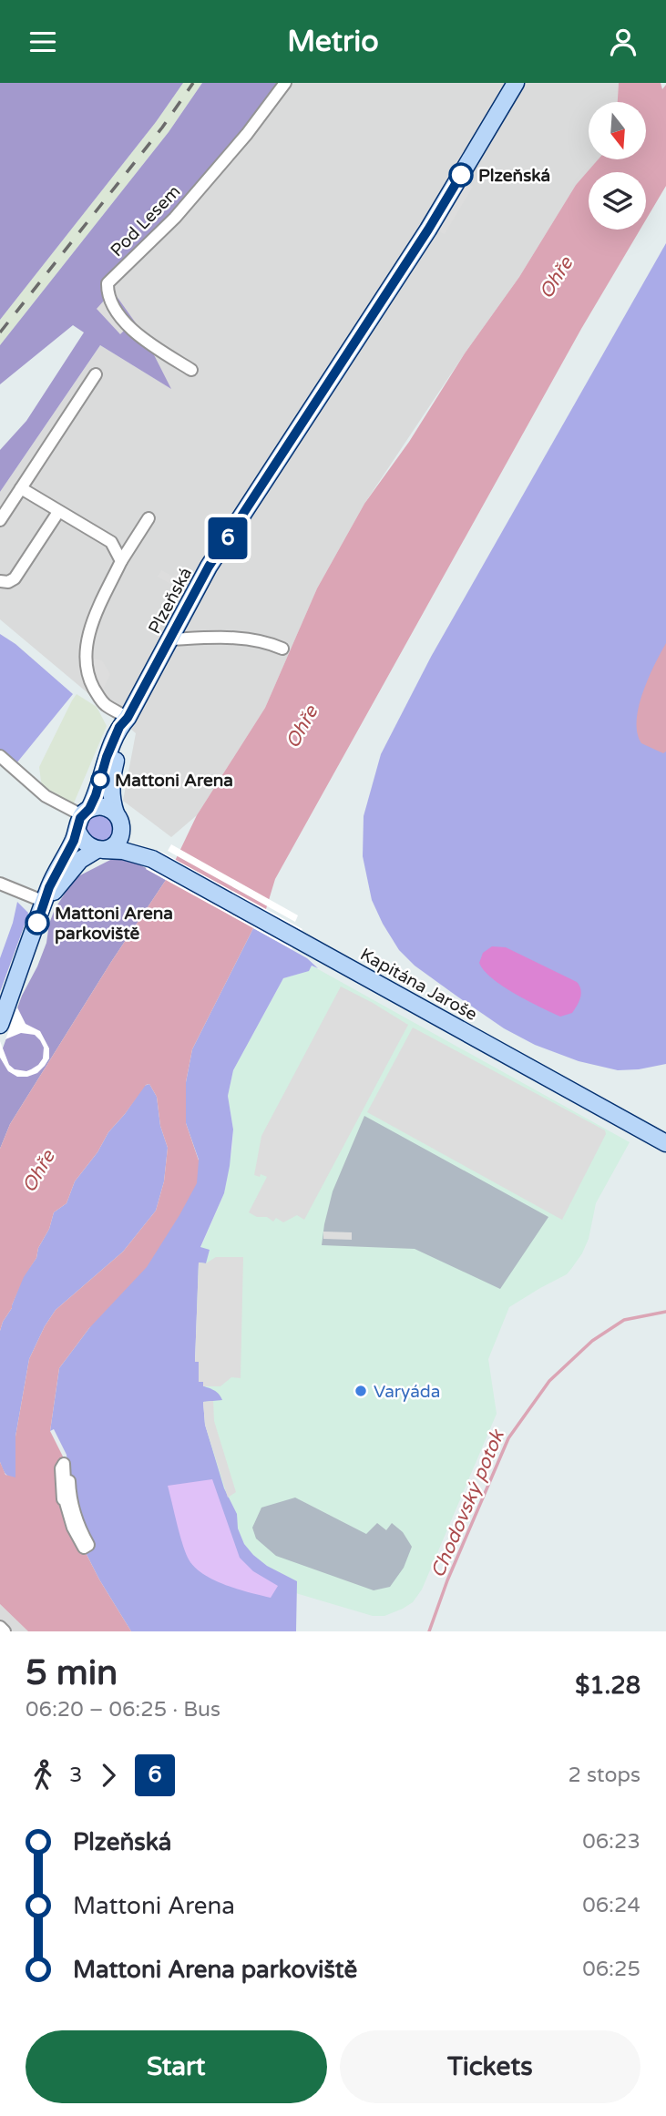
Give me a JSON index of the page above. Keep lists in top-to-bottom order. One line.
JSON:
{"streets":{"street":["Pod Lesem","Plzeňská","Kapitána Jaroše"]},"crossings":[["Plzeňská","Kapitána Jaroše"]],"water":["Ohře","Chodovský potok"],"places":["Plzeňská","Mattoni Arena","Mattoni Arena parkoviště","Varyáda"],"lines":["bus line 6"],"north":"bottom","page":{"header":"Metrio","on_map":"6","heading":["5 min","06:20 – 06:25 · Bus","$1.28"],"legs":["3","6","2 stops"],"list":[{"name":"Plzeňská","value":"06:23"},{"name":"Mattoni Arena","value":"06:24"},{"name":"Mattoni Arena parkoviště","value":"06:25"}],"buttons":["Start","Tickets"]}}
